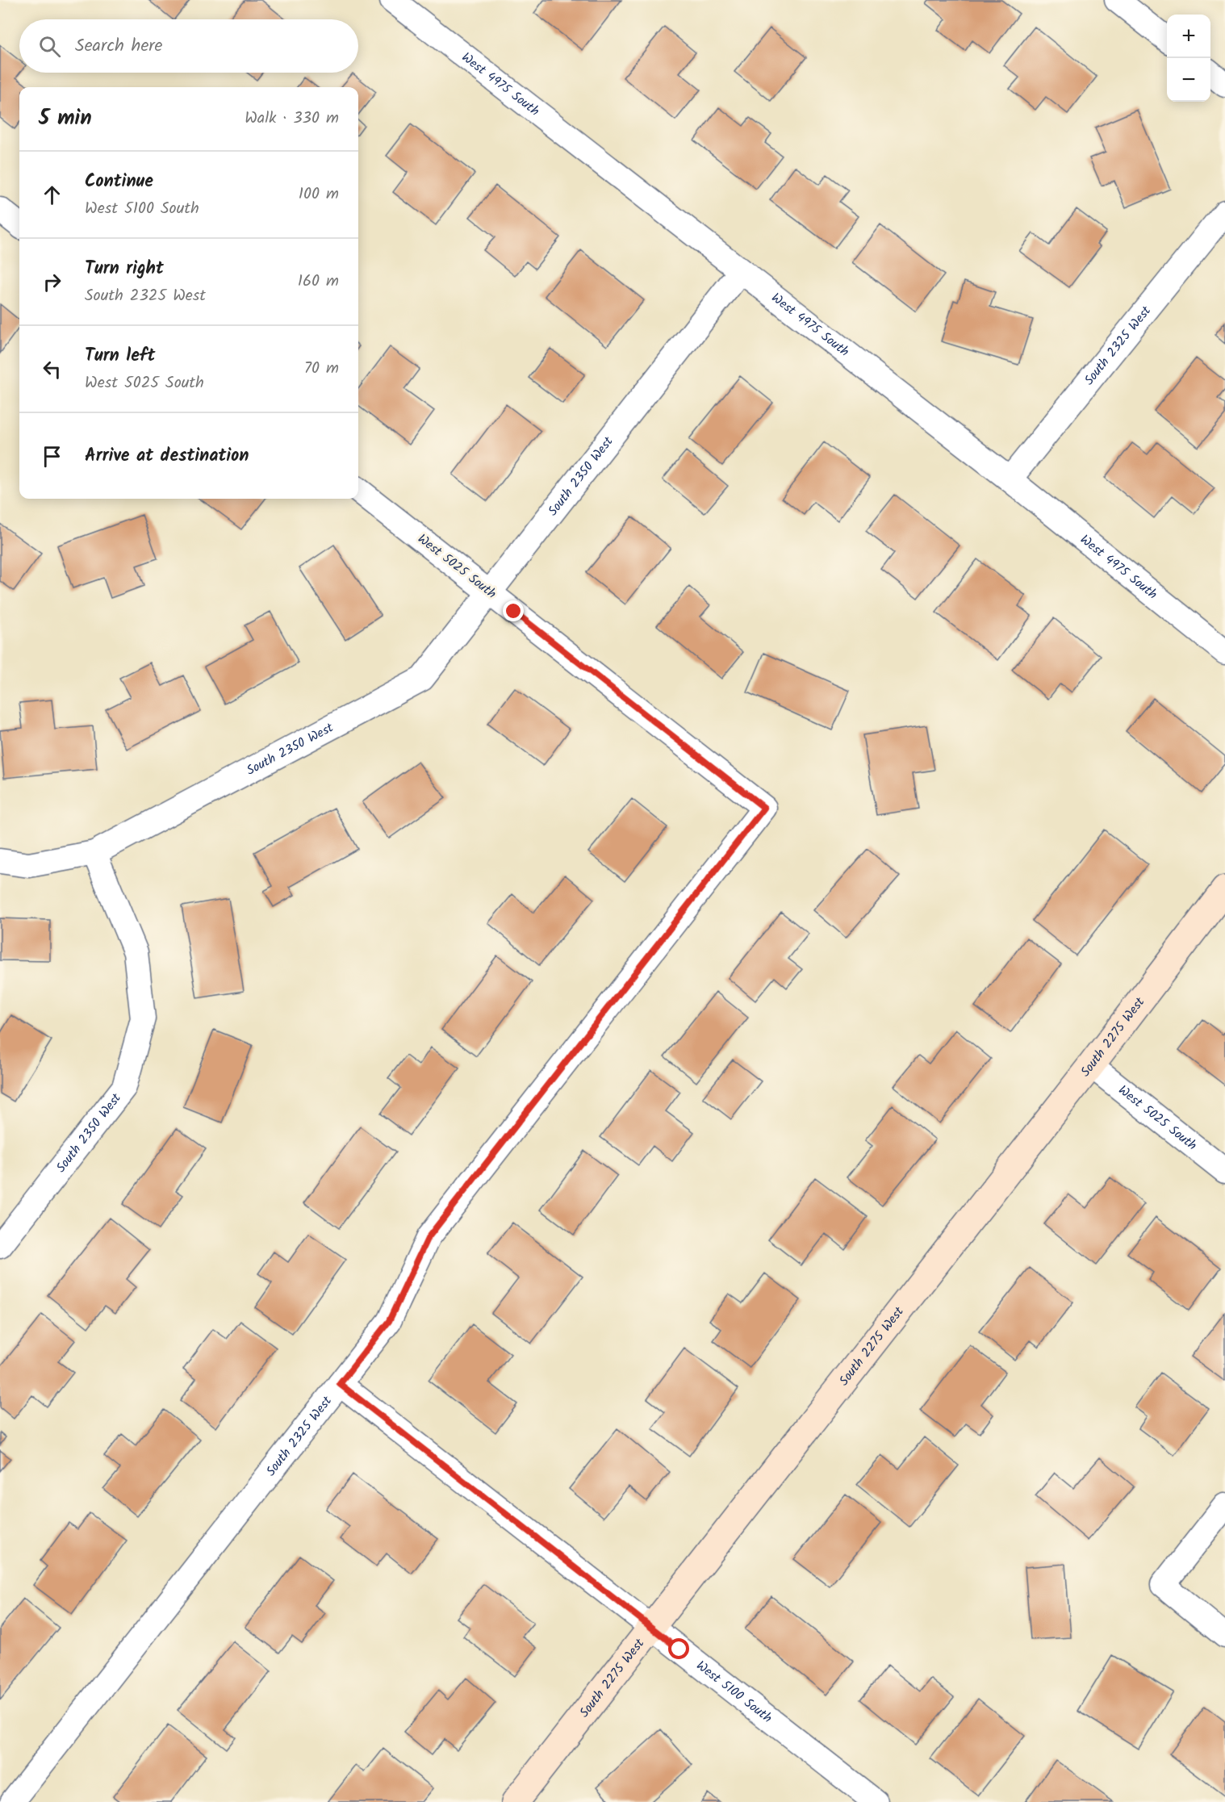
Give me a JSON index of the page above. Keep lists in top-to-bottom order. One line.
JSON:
{"streets":{"street":["West 4975 South","South 2325 West","South 2350 West","West 5025 South","South 2275 West","West 5100 South"]},"crossings":[["West 4975 South","South 2325 West"],["West 4975 South","South 2350 West"],["South 2325 West","West 5025 South"],["South 2325 West","West 5100 South"],["South 2350 West","West 5025 South"],["West 5025 South","South 2275 West"],["South 2275 West","West 5100 South"]],"page":{"map_buttons":["+","−"],"search":"Search here","heading":["5 min","Walk · 330 m"],"list":[["Continue","West 5100 South","100 m"],["Turn right","South 2325 West","160 m"],["Turn left","West 5025 South","70 m"],"Arrive at destination"]}}
